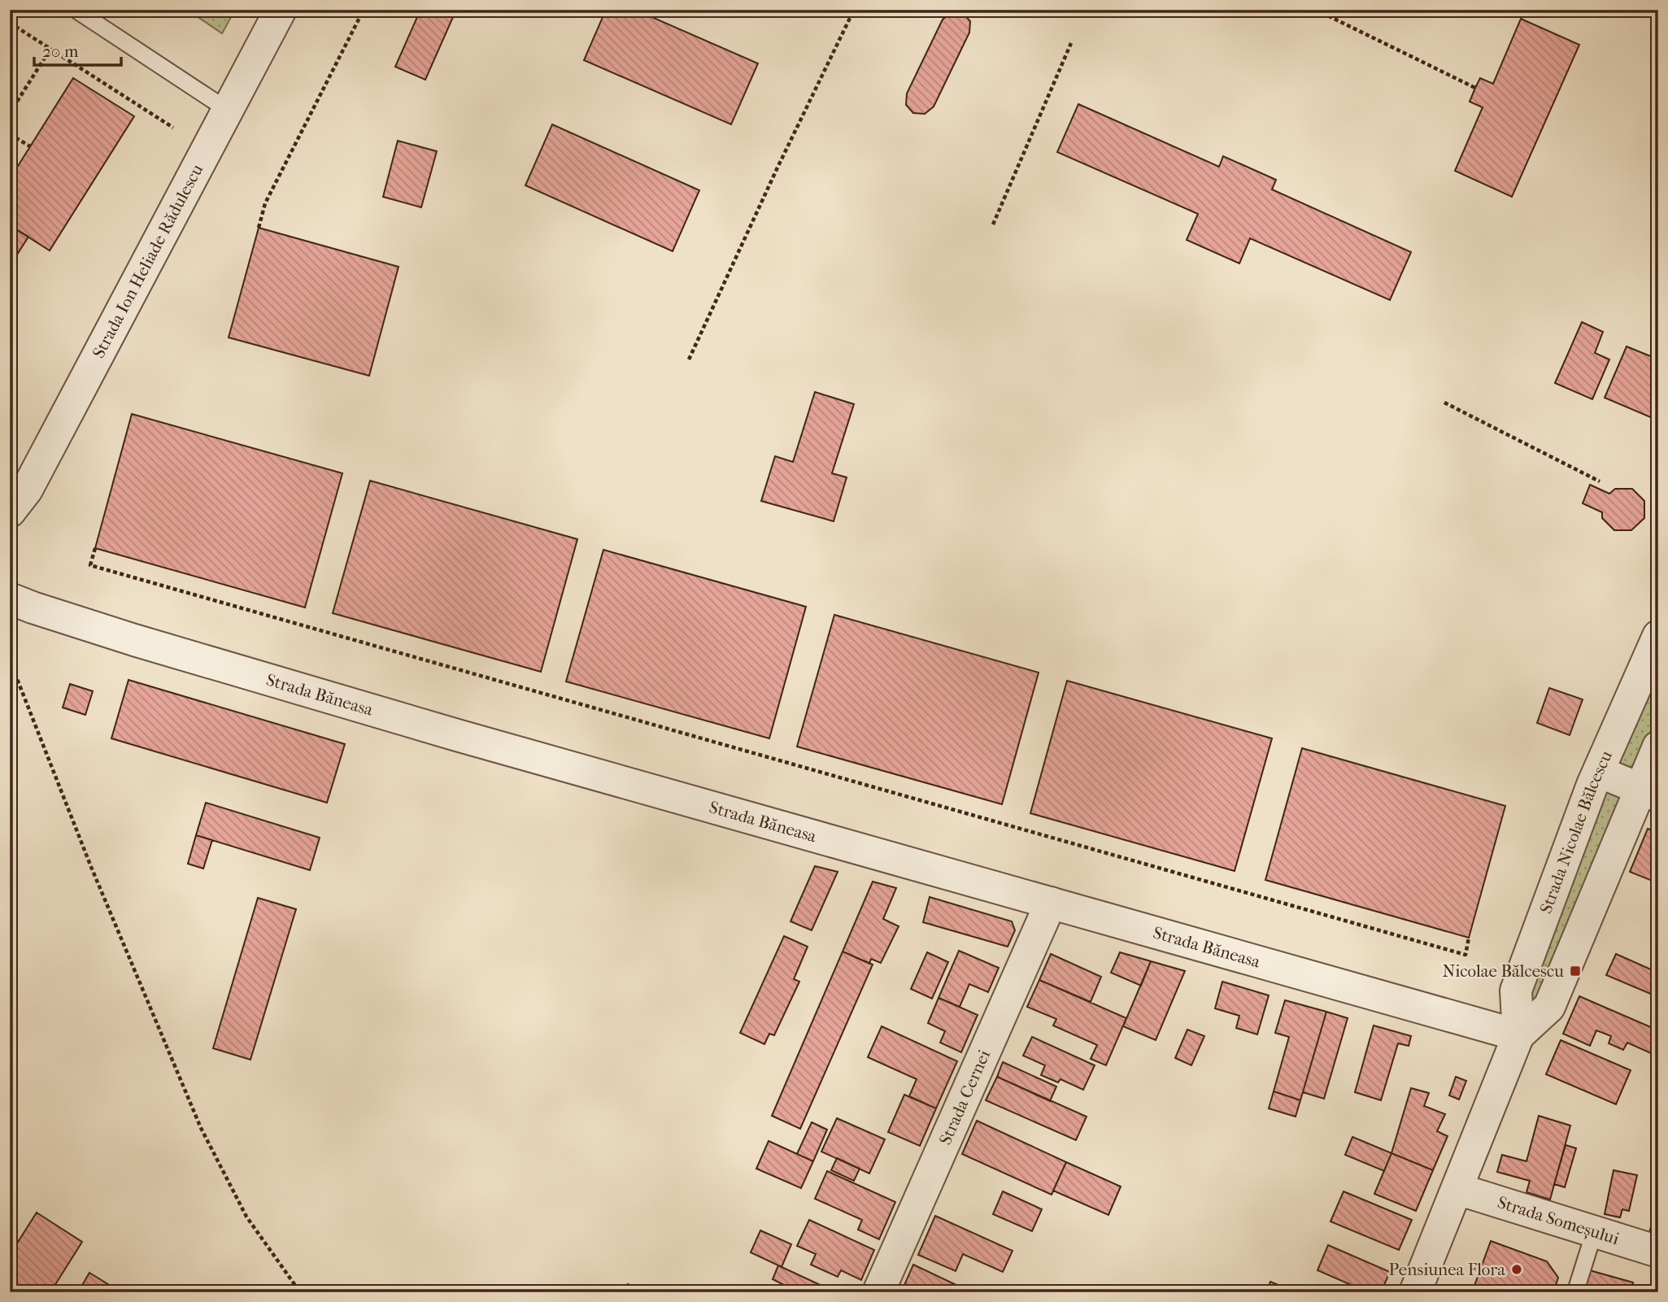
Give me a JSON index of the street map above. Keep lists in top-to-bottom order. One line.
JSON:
{"streets":{"street":["Strada Ion Heliade Rădulescu","Strada Băneasa","Strada Nicolae Bălcescu","Strada Cernei","Strada Someșului"]},"crossings":[["Strada Băneasa","Strada Nicolae Bălcescu"],["Strada Băneasa","Strada Cernei"],["Strada Nicolae Bălcescu","Strada Someșului"]],"places":{"transit":["Nicolae Bălcescu"],"other":["Pensiunea Flora"]},"scale_bar":"20 m"}
